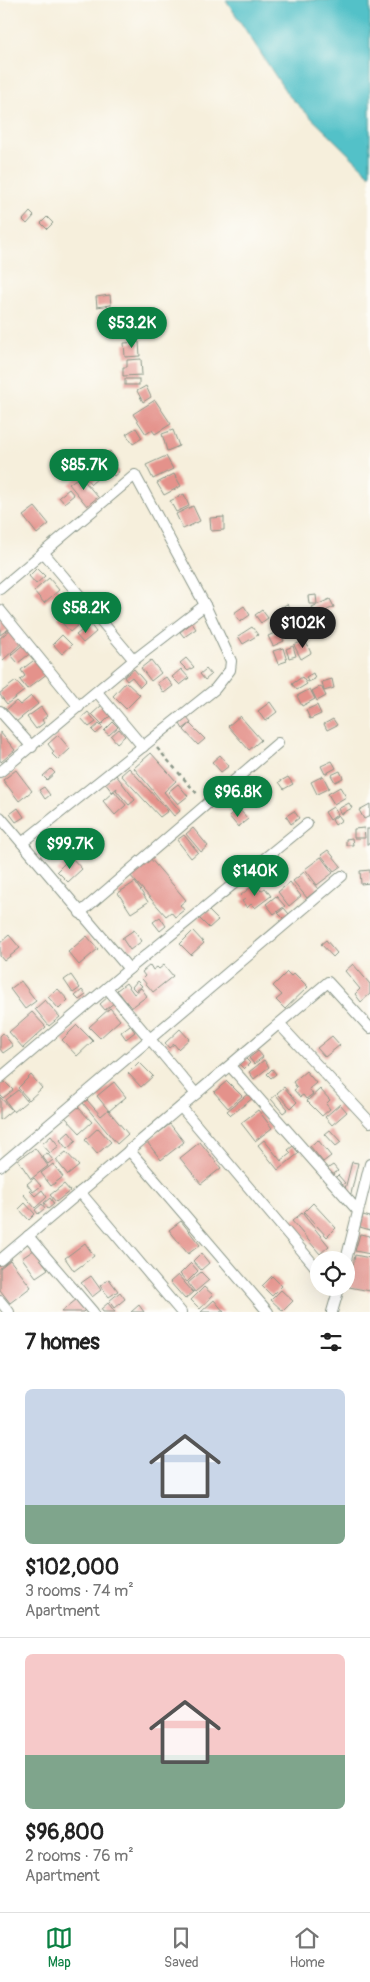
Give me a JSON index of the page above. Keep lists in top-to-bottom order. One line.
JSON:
{"page":{"price":["$53.2K","$85.7K","$58.2K","$102K","$96.8K","$99.7K","$140K"],"heading":"7 homes","list":[{"name":"$102,000","note":"3 rooms · 74 m² · Apartment"},{"name":"$96,800","note":"2 rooms · 76 m² · Apartment"}],"tabs":["Map","Saved","Home"]}}
